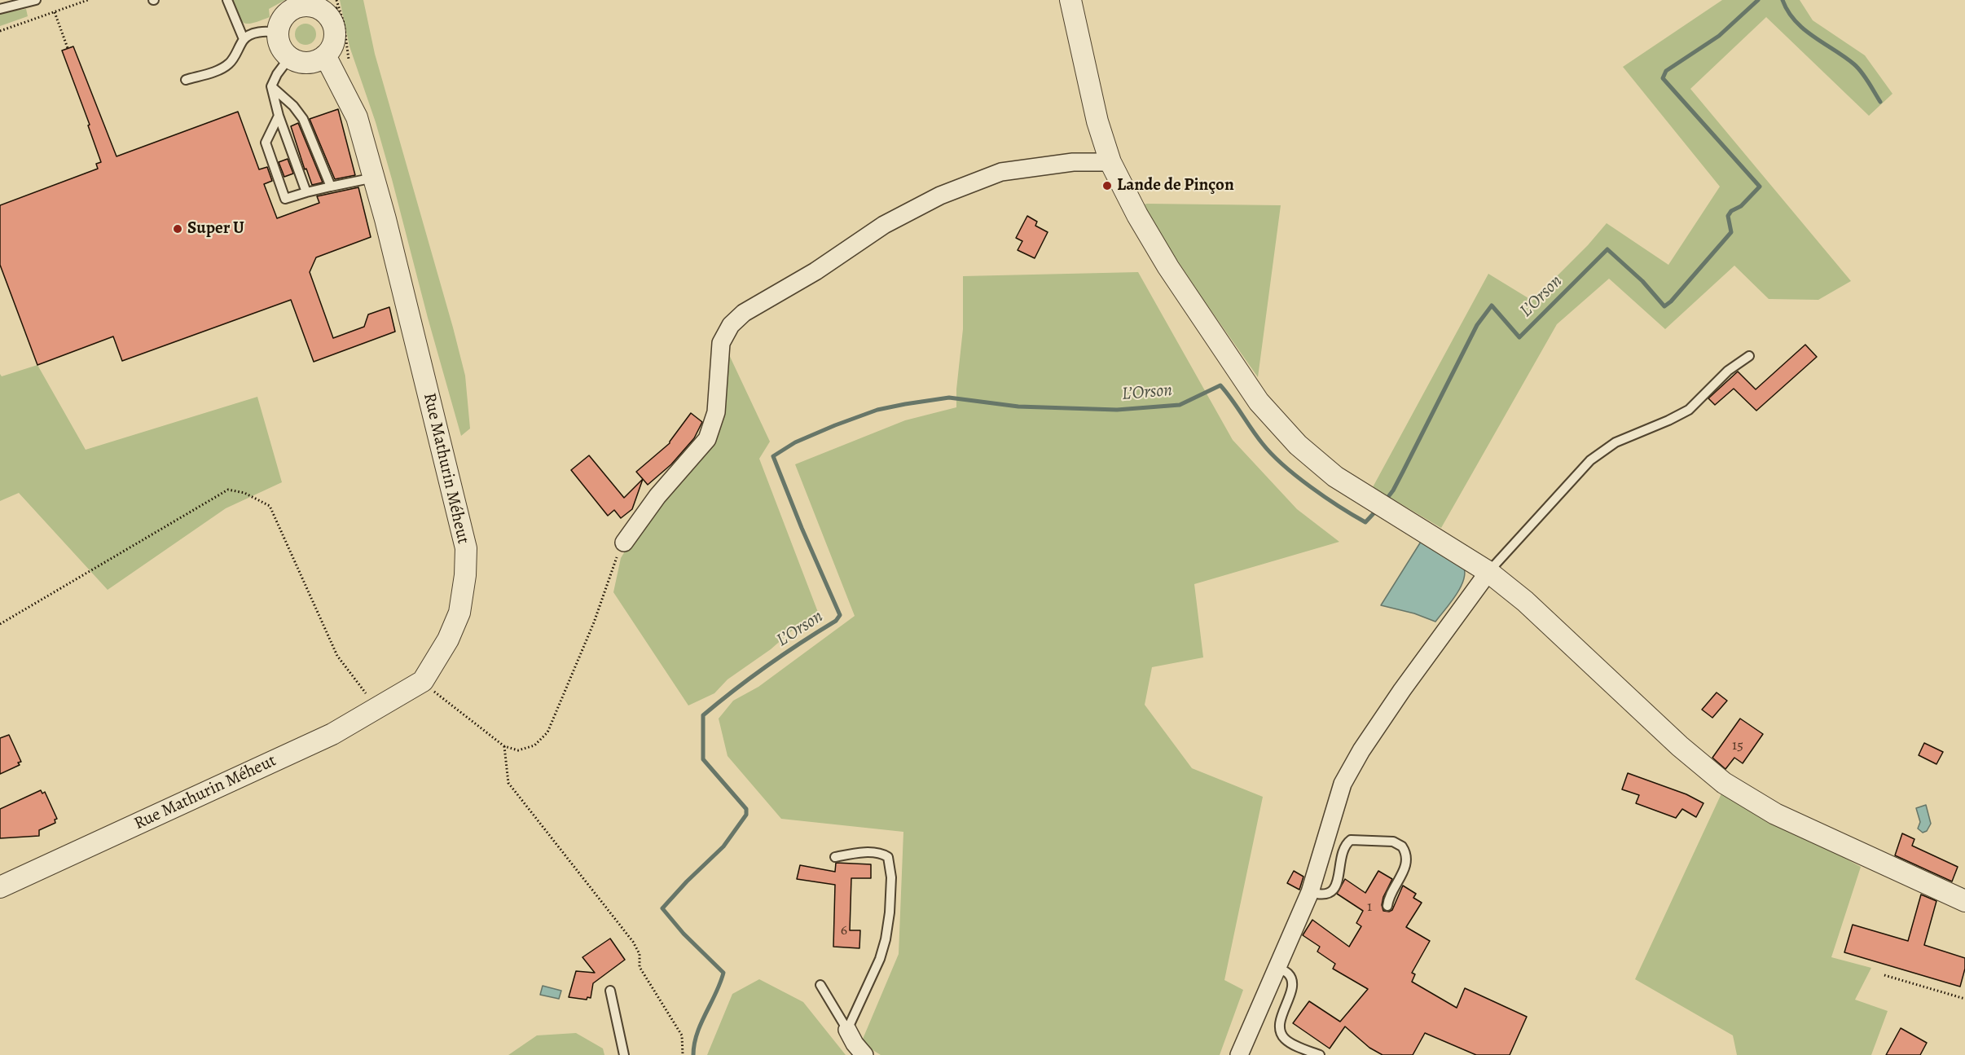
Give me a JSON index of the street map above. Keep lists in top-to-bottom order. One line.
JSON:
{"streets":{"street":["Rue Mathurin Méheut"]},"water":["L’Orson"],"places":["Lande de Pinçon","Super U"],"house_numbers":["15","1","6"]}
